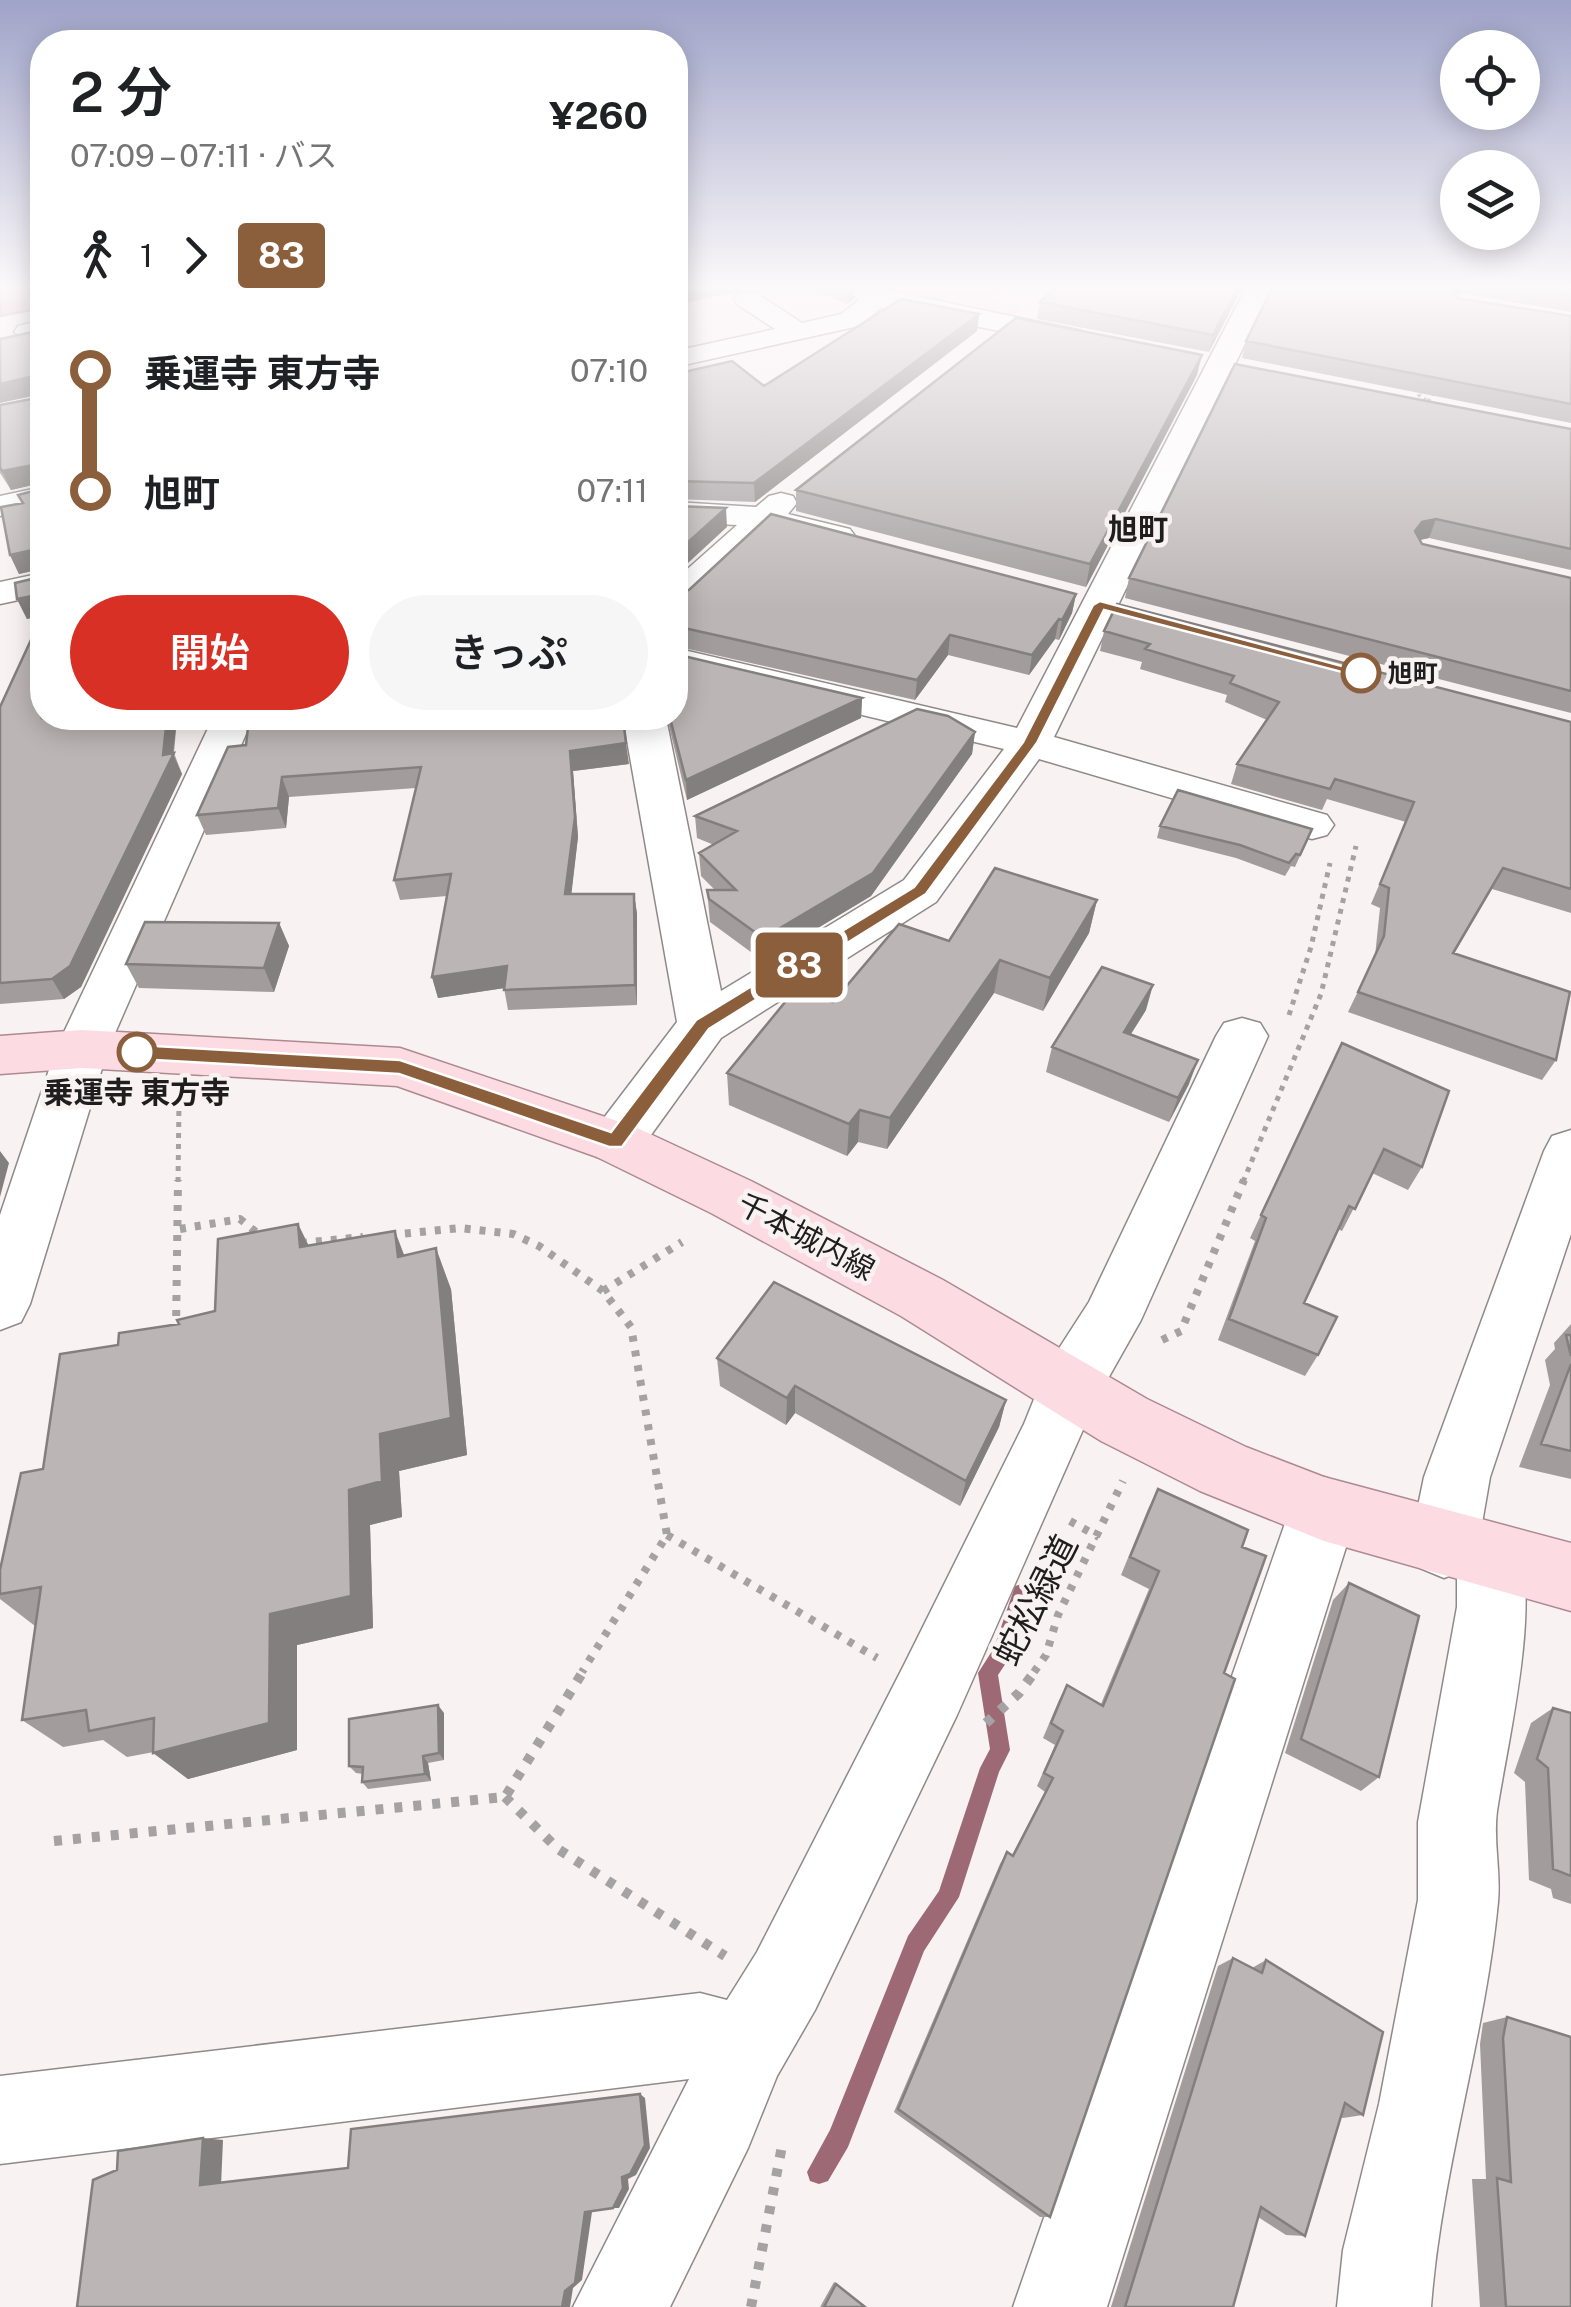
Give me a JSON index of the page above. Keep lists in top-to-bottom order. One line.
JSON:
{"streets":{"main road":["千本城内線"],"path":["蛇松緑道"]},"districts":["旭町"],"places":["旭町","乗運寺 東方寺"],"lines":["bus line 83"],"page":{"on_map":"83","heading":["2 分","07:09 – 07:11 · バス","¥260"],"legs":["1","83"],"list":[{"name":"乗運寺 東方寺","value":"07:10"},{"name":"旭町","value":"07:11"}],"buttons":["開始","きっぷ"]}}
